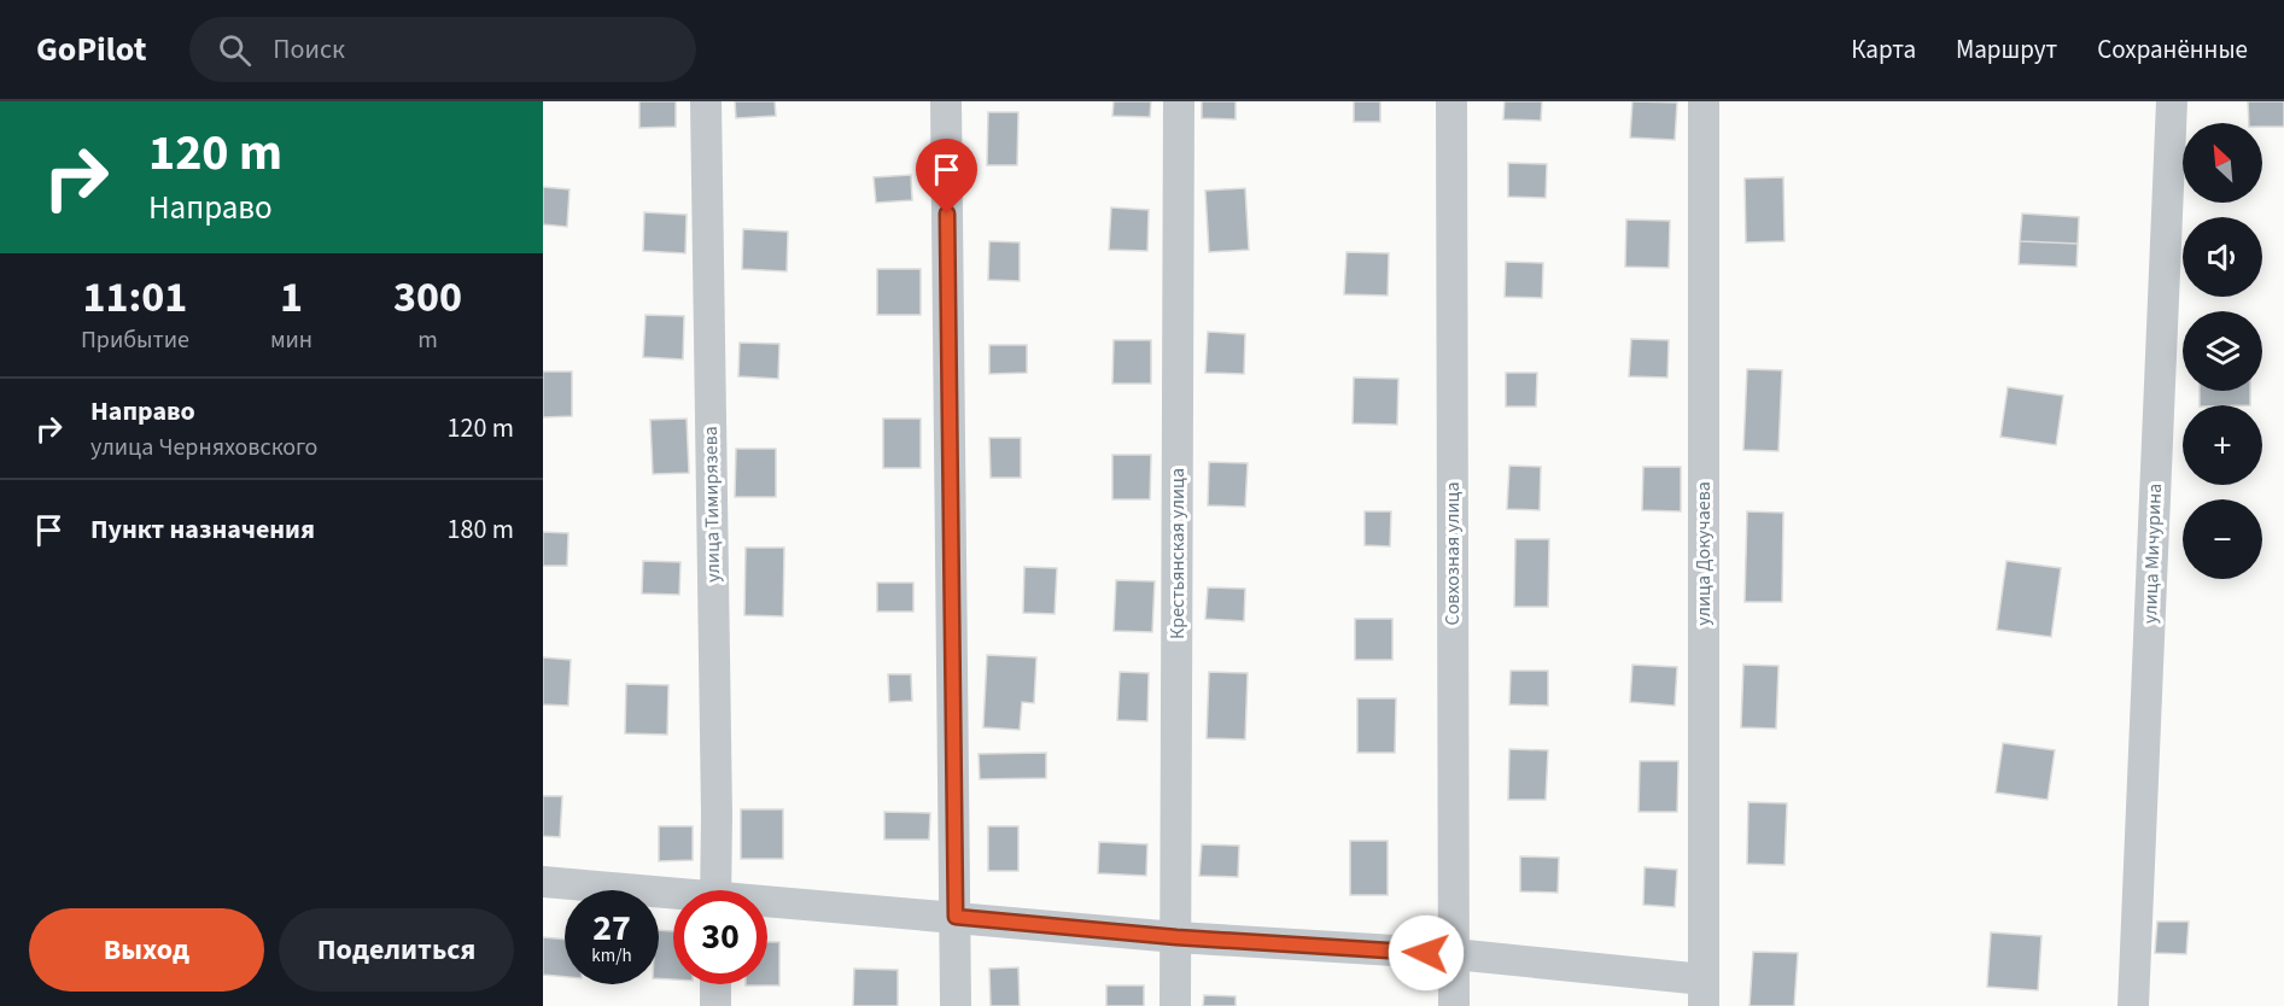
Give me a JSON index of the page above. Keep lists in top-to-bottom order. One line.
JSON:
{"streets":{"street":["улица Тимирязева","Крестьянская улица","Совхозная улица","улица Докучаева","улица Мичурина"]},"north":"top left","page":{"header":"GoPilot","search":"Поиск","nav":["Карта","Маршрут","Сохранённые"],"turn":["120 m","Направо"],"map_buttons":["+","−"],"eta":["11:01","Прибытие","1","мин","300","m"],"list":[{"name":"Направо","note":"улица Черняховского","value":"120 m"},{"name":"Пункт назначения","value":"180 m"}],"speed":"27 km/h","limit":"30","buttons":["Выход","Поделиться"]}}
